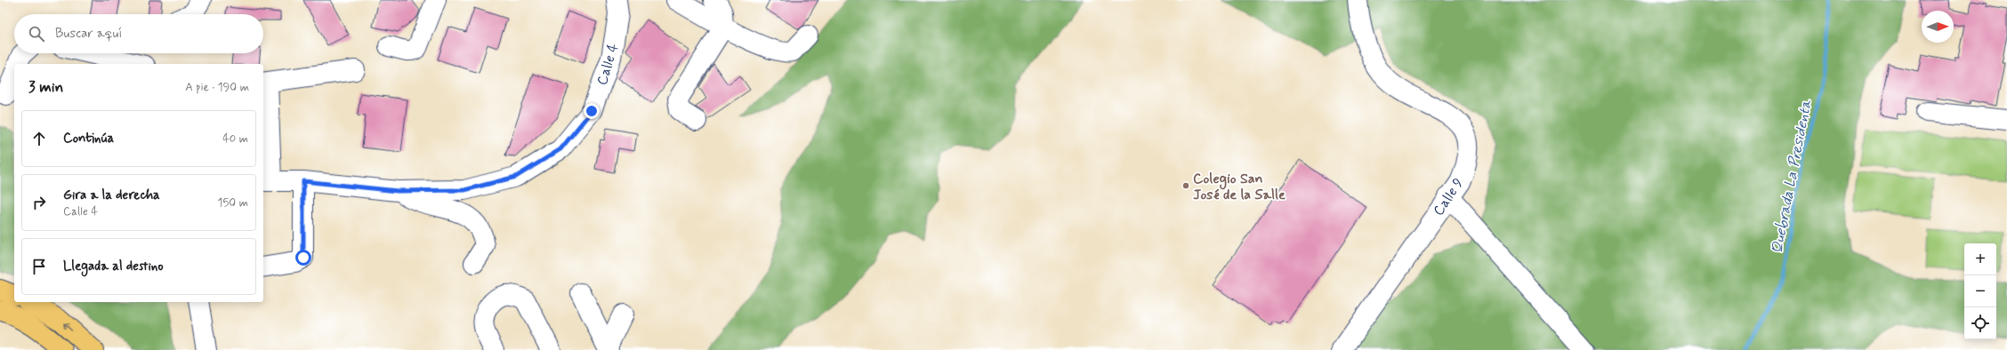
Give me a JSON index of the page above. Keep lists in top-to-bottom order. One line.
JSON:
{"streets":{"street":["Calle 4","Calle 9"]},"water":["Quebrada La Presidenta"],"places":["Colegio San José de la Salle"],"north":"right","page":{"search":"Buscar aquí","heading":["3 min","A pie · 190 m"],"list":[["Continúa","40 m"],["Gira a la derecha","Calle 4","150 m"],"Llegada al destino"],"map_buttons":["+","−"]}}
